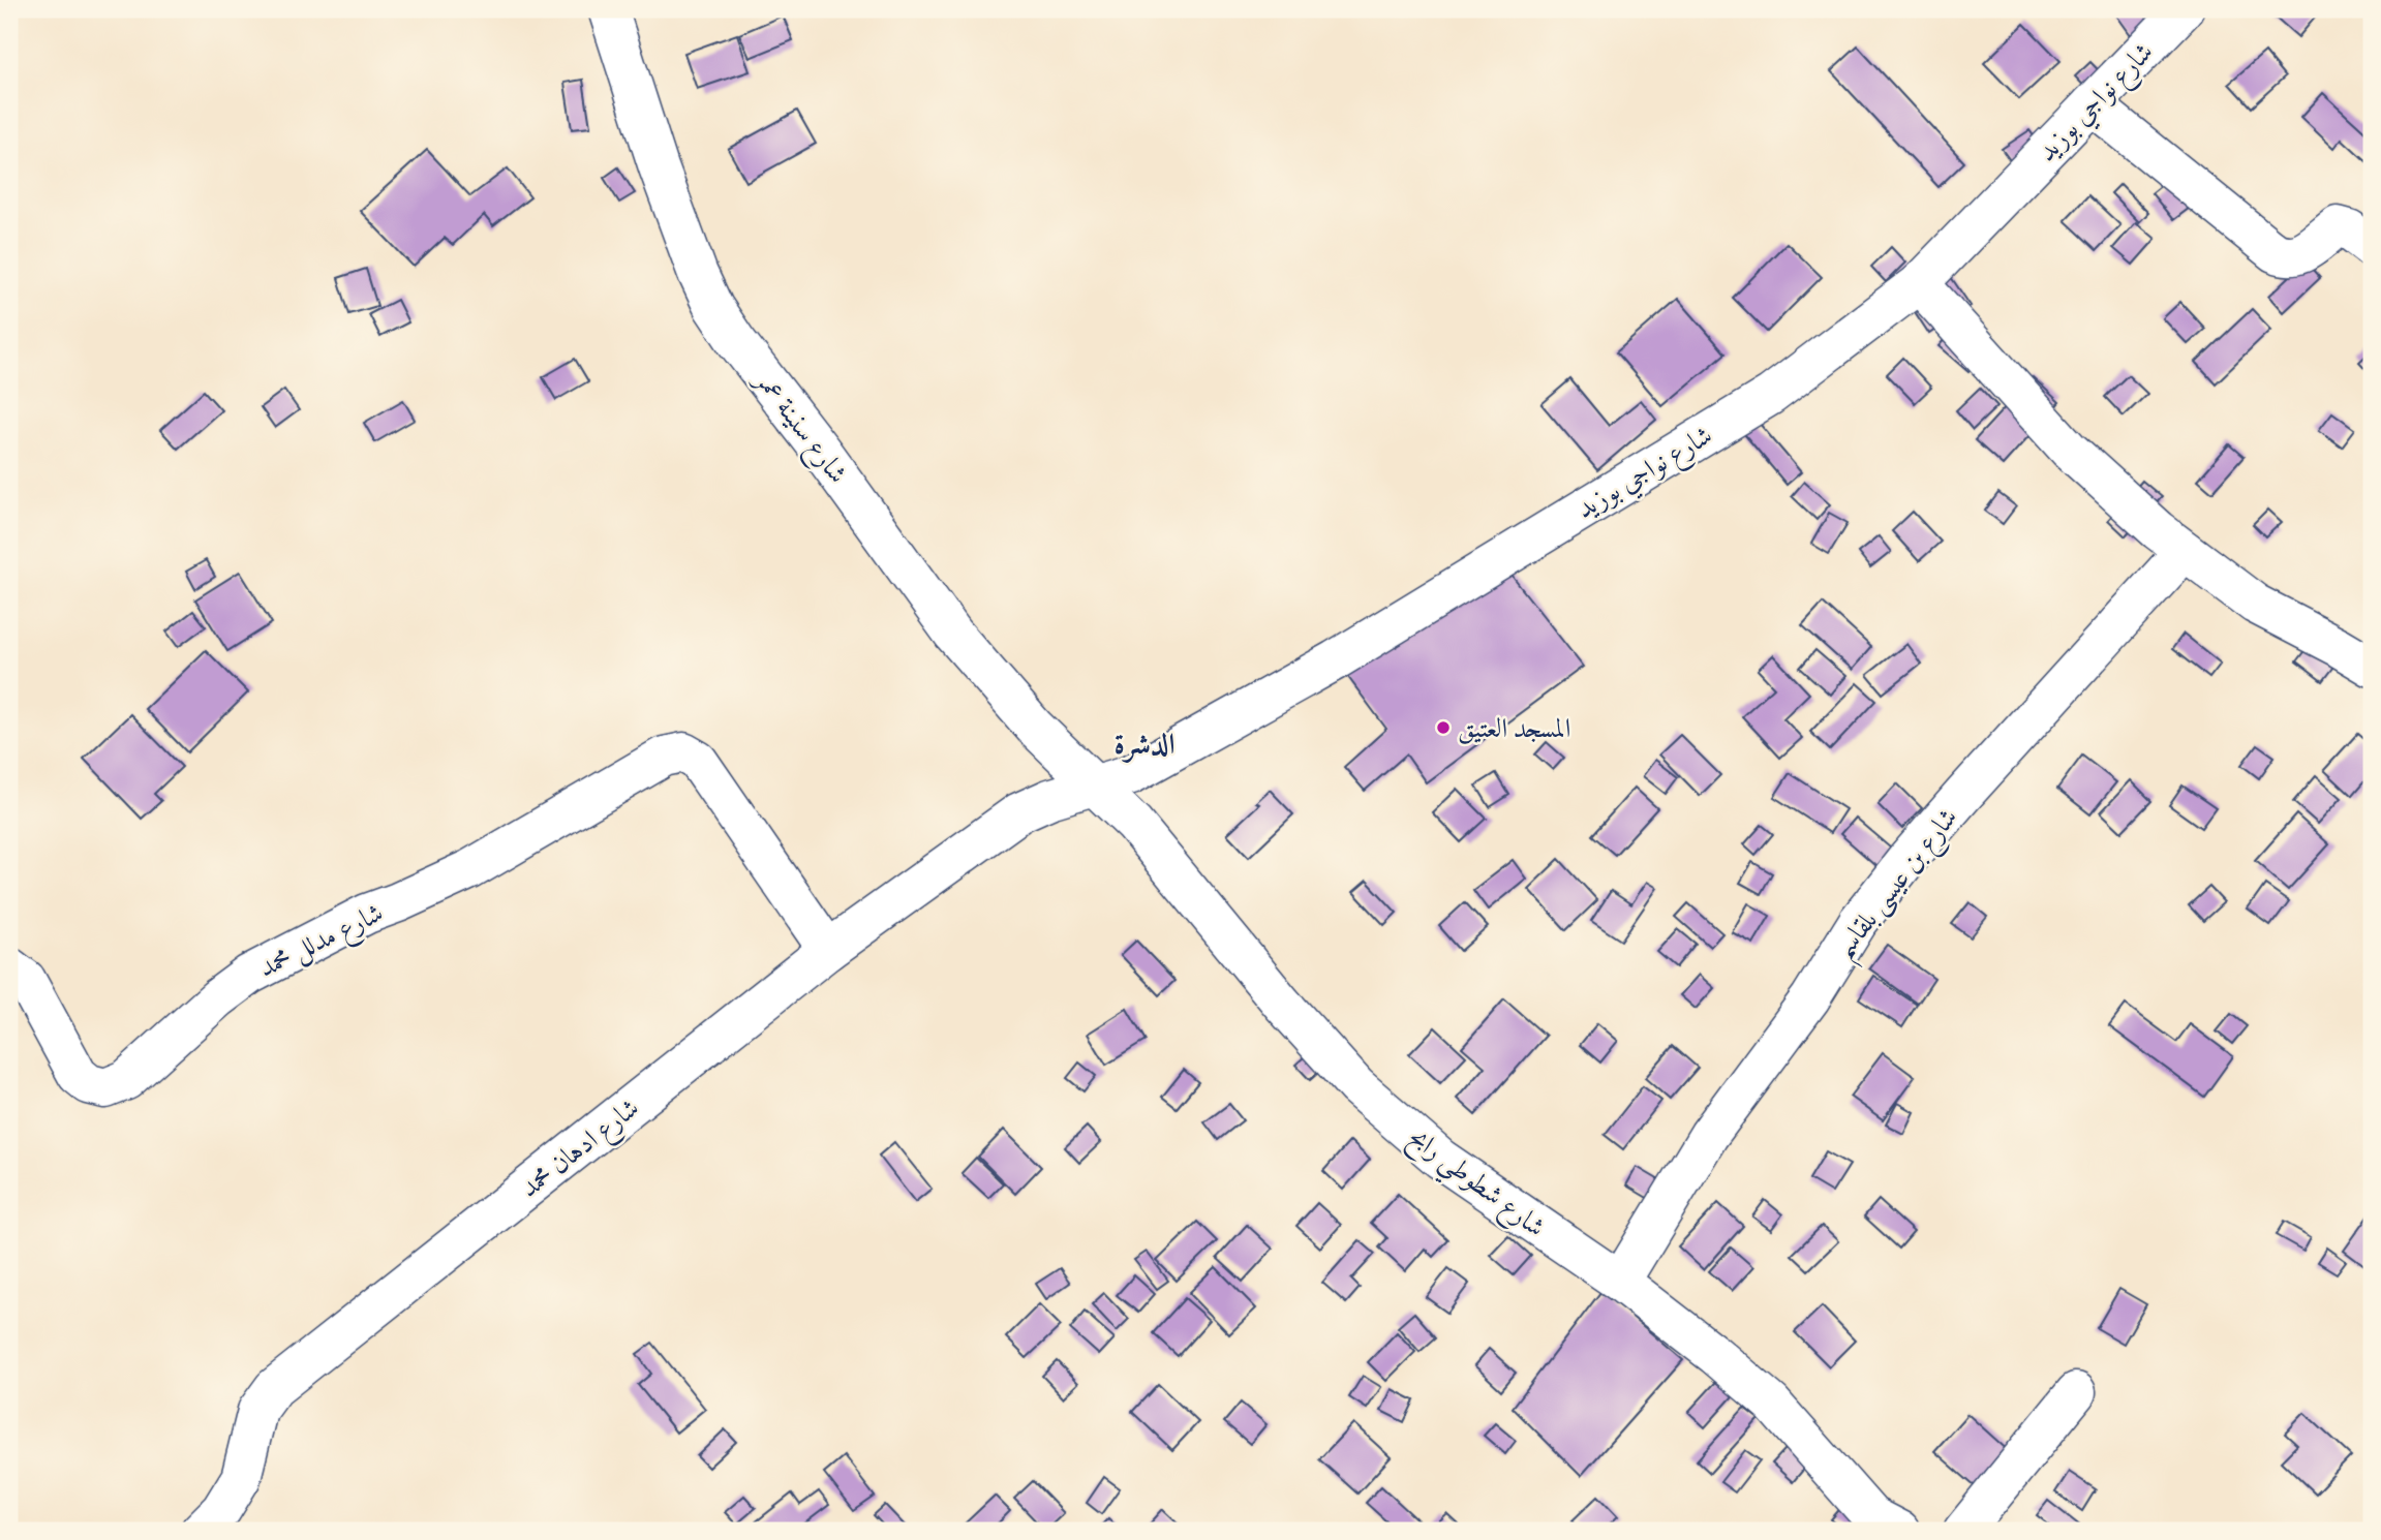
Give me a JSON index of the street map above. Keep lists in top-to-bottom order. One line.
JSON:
{"streets":{"street":["شارع نواجي بوزيد","شارع سنينة عمر","شارع بن عيسى بلقاسم","شارع مدلل محمد","شارع ادهان محمد","شارع شطوطي رابح"]},"crossings":[["شارع نواجي بوزيد","شارع سنينة عمر"],["شارع نواجي بوزيد","شارع ادهان محمد"],["شارع نواجي بوزيد","شارع شطوطي رابح"],["شارع سنينة عمر","شارع شطوطي رابح"],["شارع بن عيسى بلقاسم","شارع شطوطي رابح"],["شارع مدلل محمد","شارع ادهان محمد"]],"districts":["الدشرة"],"places":["المسجد العتيق"]}
